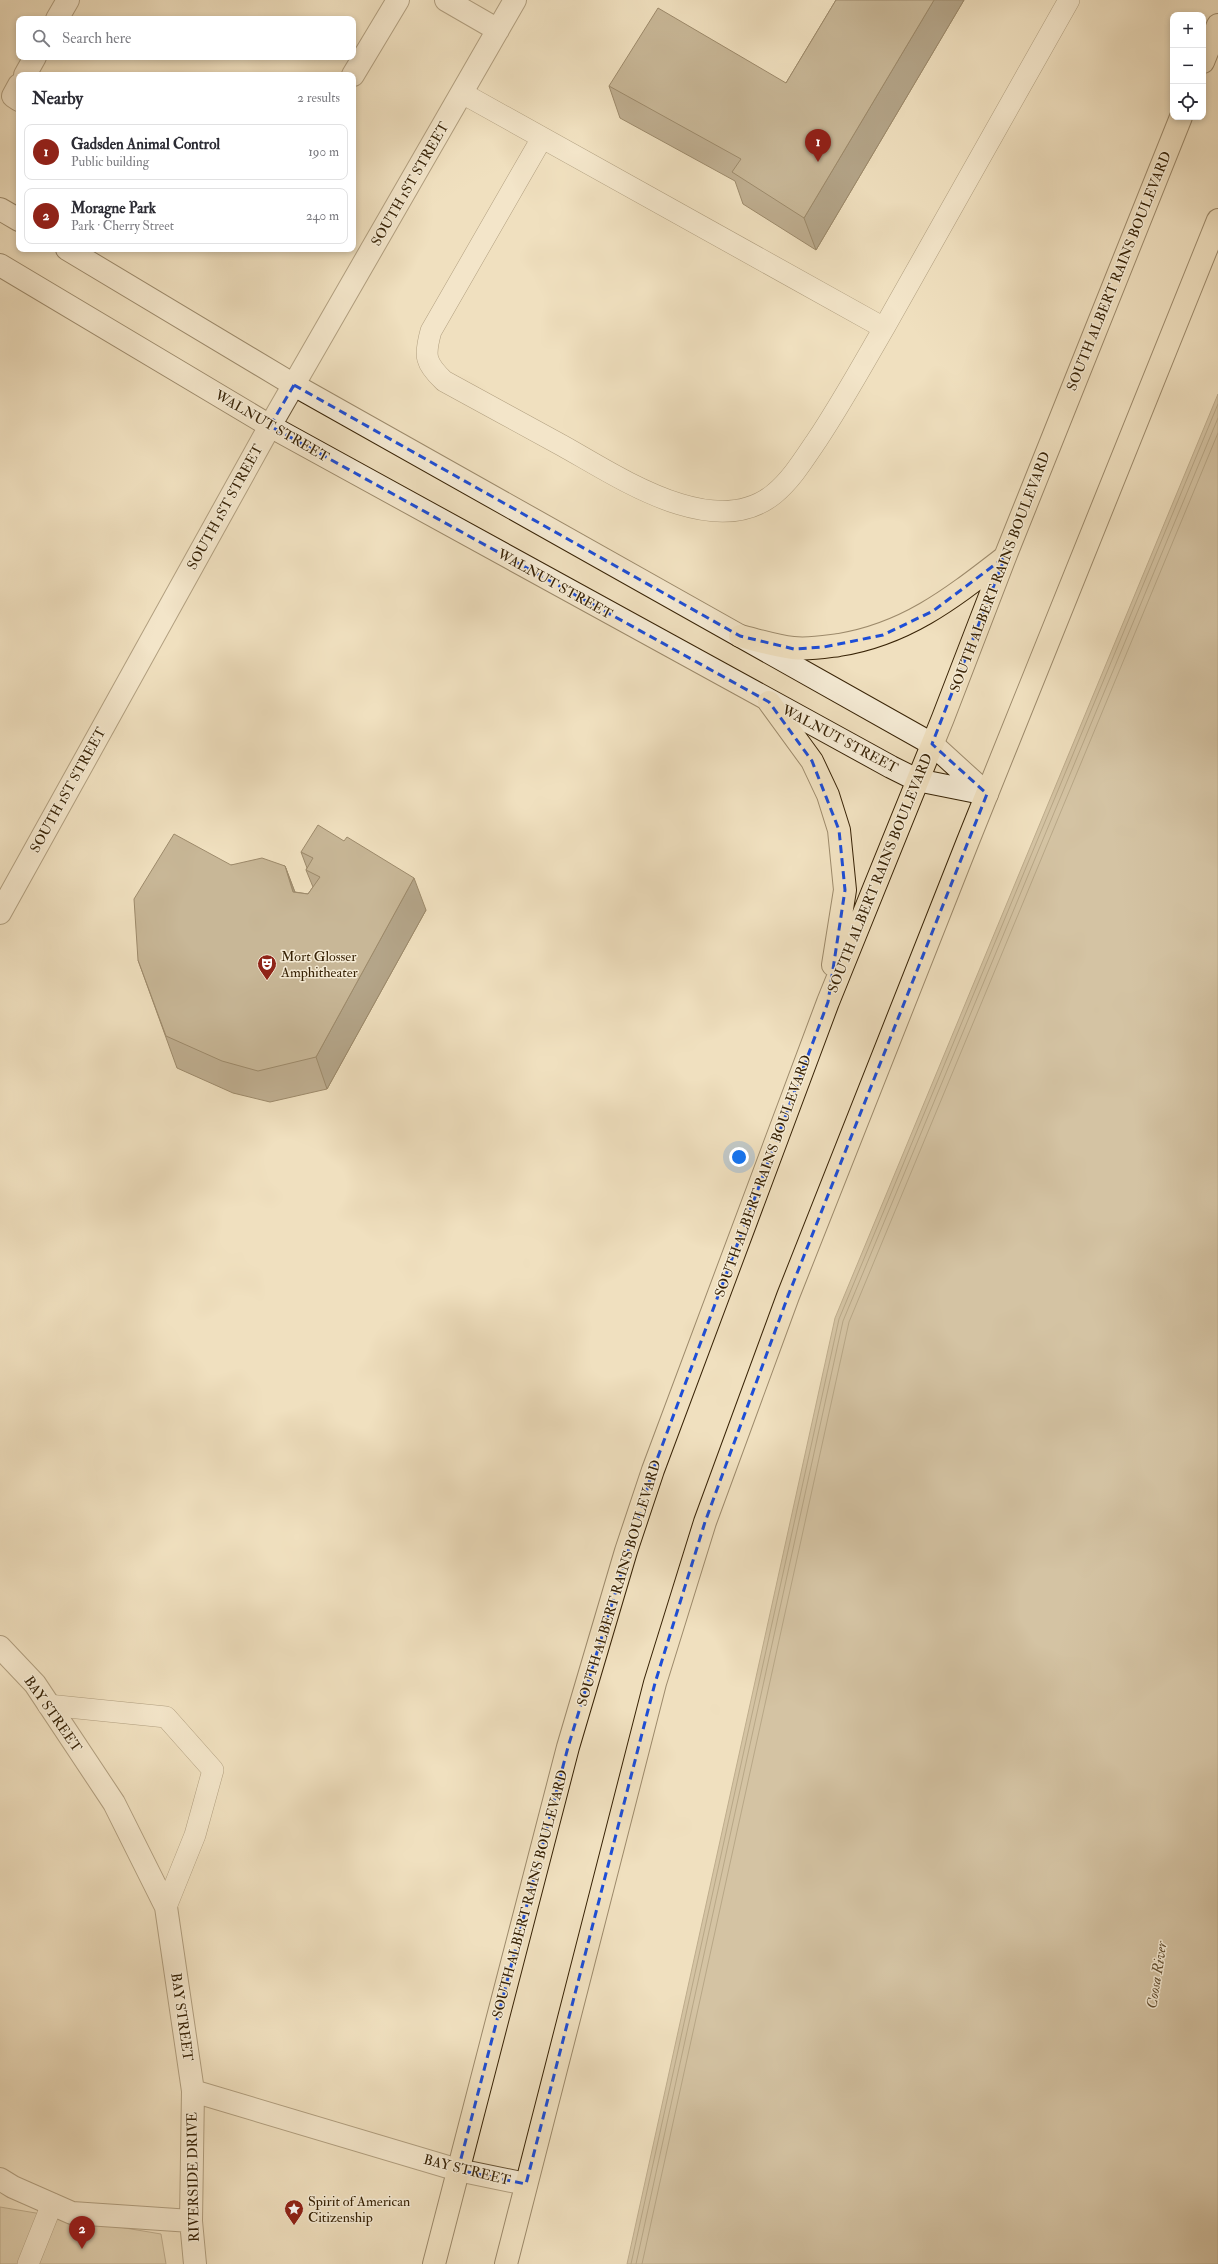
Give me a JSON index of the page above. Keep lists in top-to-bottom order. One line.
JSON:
{"streets":{"main road":["SOUTH ALBERT RAINS BOULEVARD"],"street":["SOUTH 1ST STREET","WALNUT STREET","BAY STREET","RIVERSIDE DRIVE"]},"crossings":[["SOUTH 1ST STREET","WALNUT STREET"],["SOUTH ALBERT RAINS BOULEVARD","WALNUT STREET"],["SOUTH ALBERT RAINS BOULEVARD","BAY STREET"],["BAY STREET","RIVERSIDE DRIVE"]],"water":["Coosa River"],"places":{"theatre":["Mort Glosser Amphitheater"],"place":["Spirit of American Citizenship"]},"page":{"map_buttons":["+","−"],"search":"Search here","heading":["Nearby","2 results"],"list":[{"mark":"1","name":"Gadsden Animal Control","note":"Public building","value":"190 m"},{"mark":"2","name":"Moragne Park","note":"Park · Cherry Street","value":"240 m"}],"pins":["1","2"]}}
